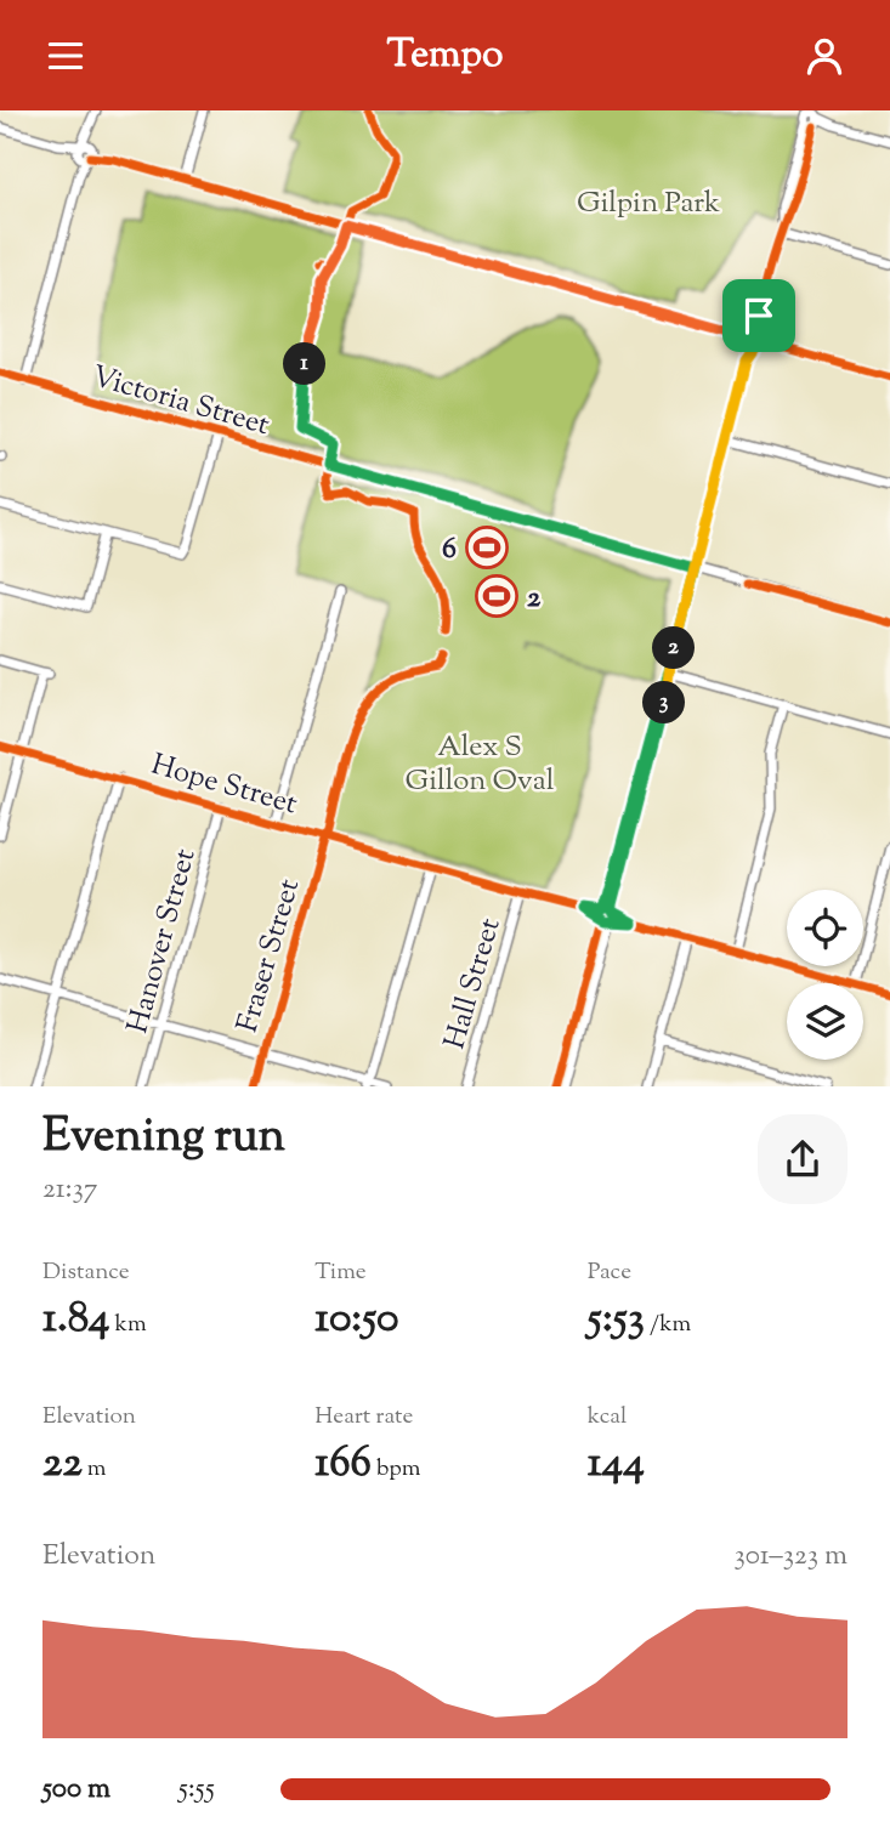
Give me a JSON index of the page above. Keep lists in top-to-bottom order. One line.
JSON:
{"streets":{"street":["Victoria Street","Hope Street","Hanover Street","Fraser Street","Hall Street"]},"crossings":[["Hope Street","Hanover Street"],["Hope Street","Fraser Street"],["Hope Street","Hall Street"]],"parks":["Gilpin Park","Alex S Gillon Oval"],"places":{"sports":["6","2"]},"page":{"header":"Tempo","pins":["1","2","3"],"heading":["Evening run","21:37"],"stats":[["Distance","1.84 km"],["Time","10:50"],["Pace","5:53 /km"],["Elevation","22 m"],["Heart rate","166 bpm"],["kcal","144"]],"chart":["Elevation","301–323 m"],"list":[{"name":"500 m","note":"5:55"}]}}
